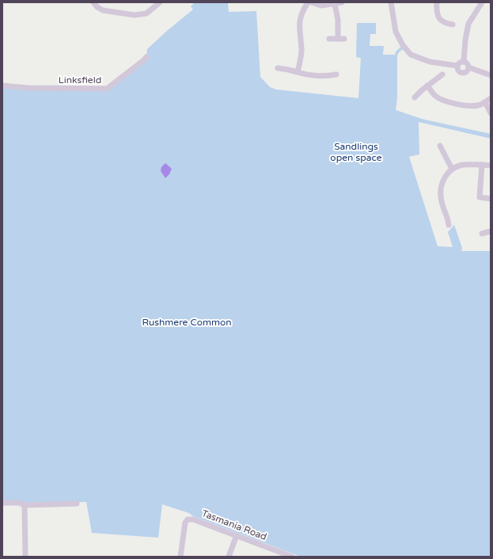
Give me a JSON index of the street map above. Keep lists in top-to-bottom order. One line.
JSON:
{"streets":{"street":["Linksfield","Tasmania Road"]},"parks":["Sandlings open space","Rushmere Common"]}
